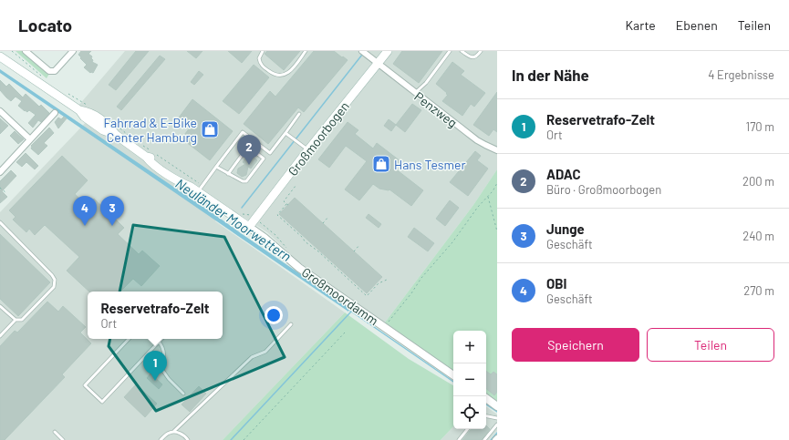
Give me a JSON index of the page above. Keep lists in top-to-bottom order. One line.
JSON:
{"streets":{"main road":["Großmoorbogen","Großmoordamm"],"street":["Penzweg"]},"crossings":[["Penzweg","Großmoorbogen"],["Großmoorbogen","Großmoordamm"]],"water":["Neuländer Moorwettern"],"places":{"shop":["Fahrrad & E-Bike Center Hamburg","Hans Tesmer"]},"page":{"header":"Locato","nav":["Karte","Ebenen","Teilen"],"heading":["In der Nähe","4 Ergebnisse"],"list":[{"mark":"1","name":"Reservetrafo-Zelt","note":"Ort","value":"170 m"},{"mark":"2","name":"ADAC","note":"Büro · Großmoorbogen","value":"200 m"},{"mark":"3","name":"Junge","note":"Geschäft","value":"240 m"},{"mark":"4","name":"OBI","note":"Geschäft","value":"270 m"}],"pins":["2","3","4","1"],"popup":["Reservetrafo-Zelt","Ort"],"buttons":["Speichern","Teilen"],"map_buttons":["+","−"]}}
